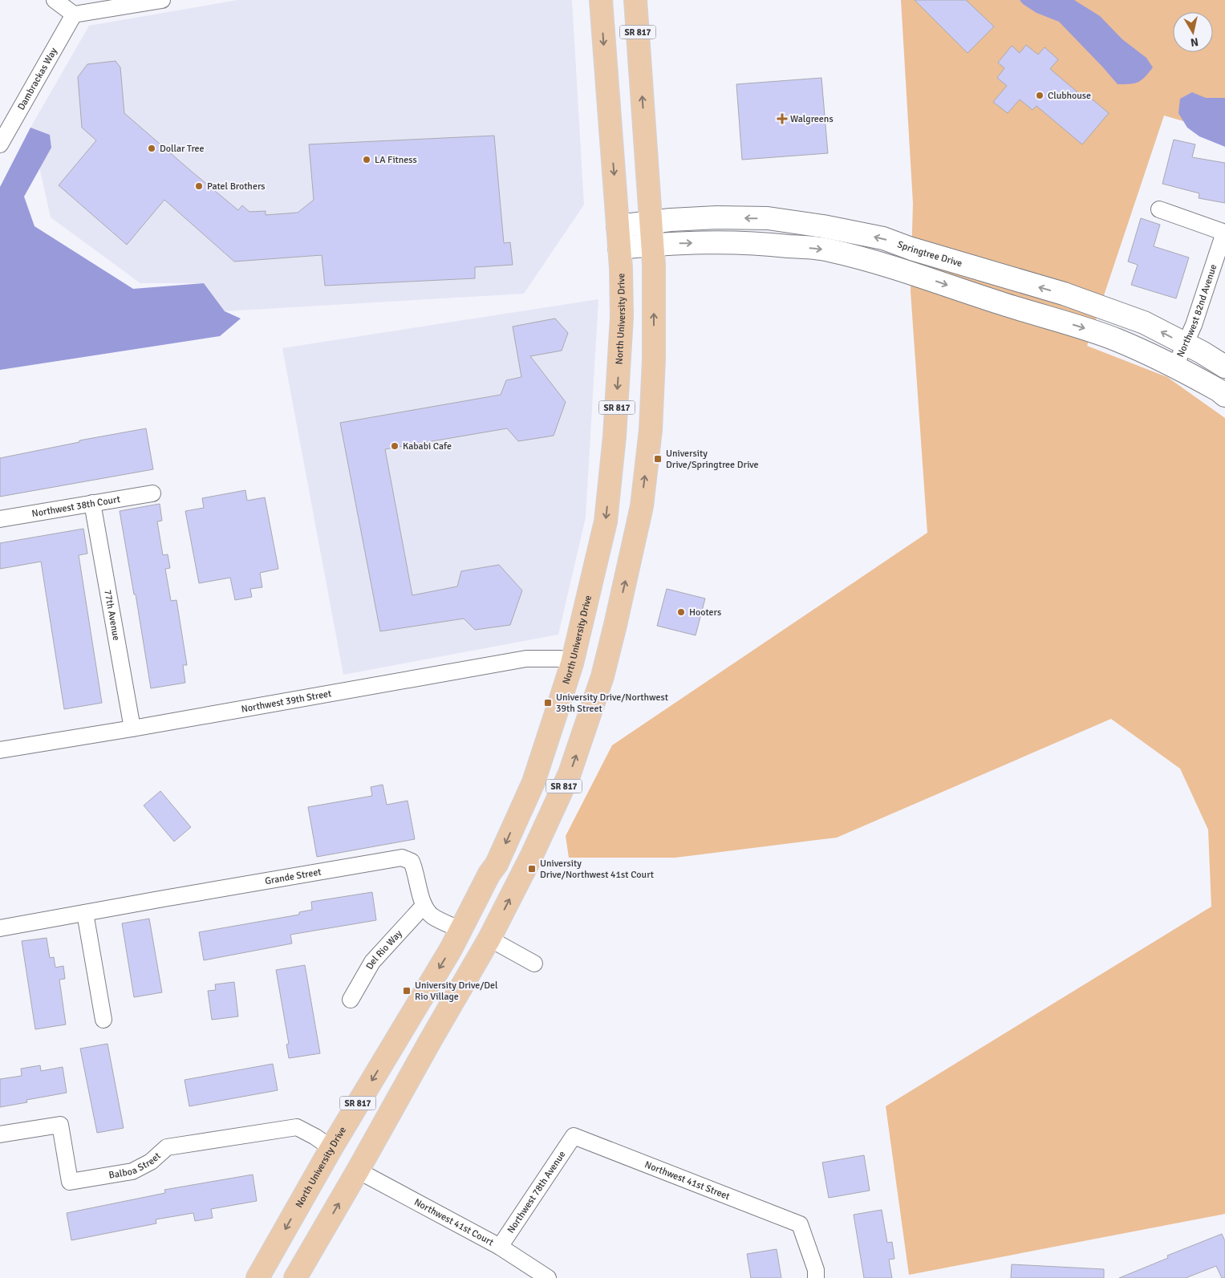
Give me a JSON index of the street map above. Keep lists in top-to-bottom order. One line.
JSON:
{"streets":{"main road":["SR 817","North University Drive"],"street":["Dambrackas Way","Springtree Drive","Northwest 82nd Avenue","Northwest 38th Court","77th Avenue","Northwest 39th Street","Grande Street","Del Rio Way","Balboa Street","Northwest 41st Street","Northwest 78th Avenue","Northwest 41st Court"]},"crossings":[["SR 817","Springtree Drive"],["SR 817","Northwest 41st Court"],["Springtree Drive","Northwest 82nd Avenue"],["Springtree Drive","North University Drive"],["North University Drive","Northwest 39th Street"],["North University Drive","Balboa Street"],["Northwest 38th Court","77th Avenue"],["77th Avenue","Northwest 39th Street"],["Grande Street","Del Rio Way"],["Northwest 41st Street","Northwest 78th Avenue"],["Northwest 78th Avenue","Northwest 41st Court"]],"places":{"other":["Clubhouse","Dollar Tree","LA Fitness","Patel Brothers","Kababi Cafe","Hooters"],"health":["Walgreens"],"transit":["University Drive/Springtree Drive","University Drive/Northwest 39th Street","University Drive/Northwest 41st Court","University Drive/Del Rio Village"]},"north":"bottom"}
